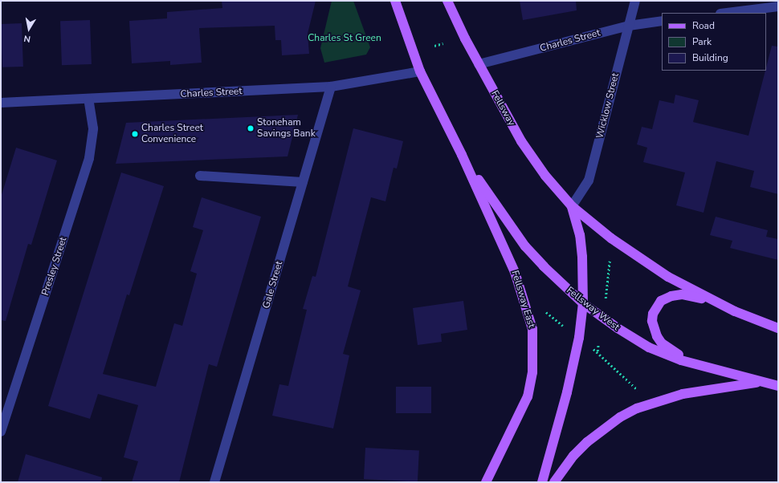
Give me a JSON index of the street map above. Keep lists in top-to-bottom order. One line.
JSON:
{"streets":{"main road":["Fellsway","Fellsway East","Fellsway West"],"street":["Charles Street","Wicklow Street","Presley Street","Gale Street"]},"crossings":[["Charles Street","Wicklow Street"],["Charles Street","Fellsway"],["Charles Street","Presley Street"],["Charles Street","Gale Street"],["Wicklow Street","Fellsway"],["Fellsway East","Fellsway West"]],"parks":["Charles St Green"],"places":["Stoneham Savings Bank","Charles Street Convenience"],"legend":["Road","Park","Building"],"north":"bottom"}
